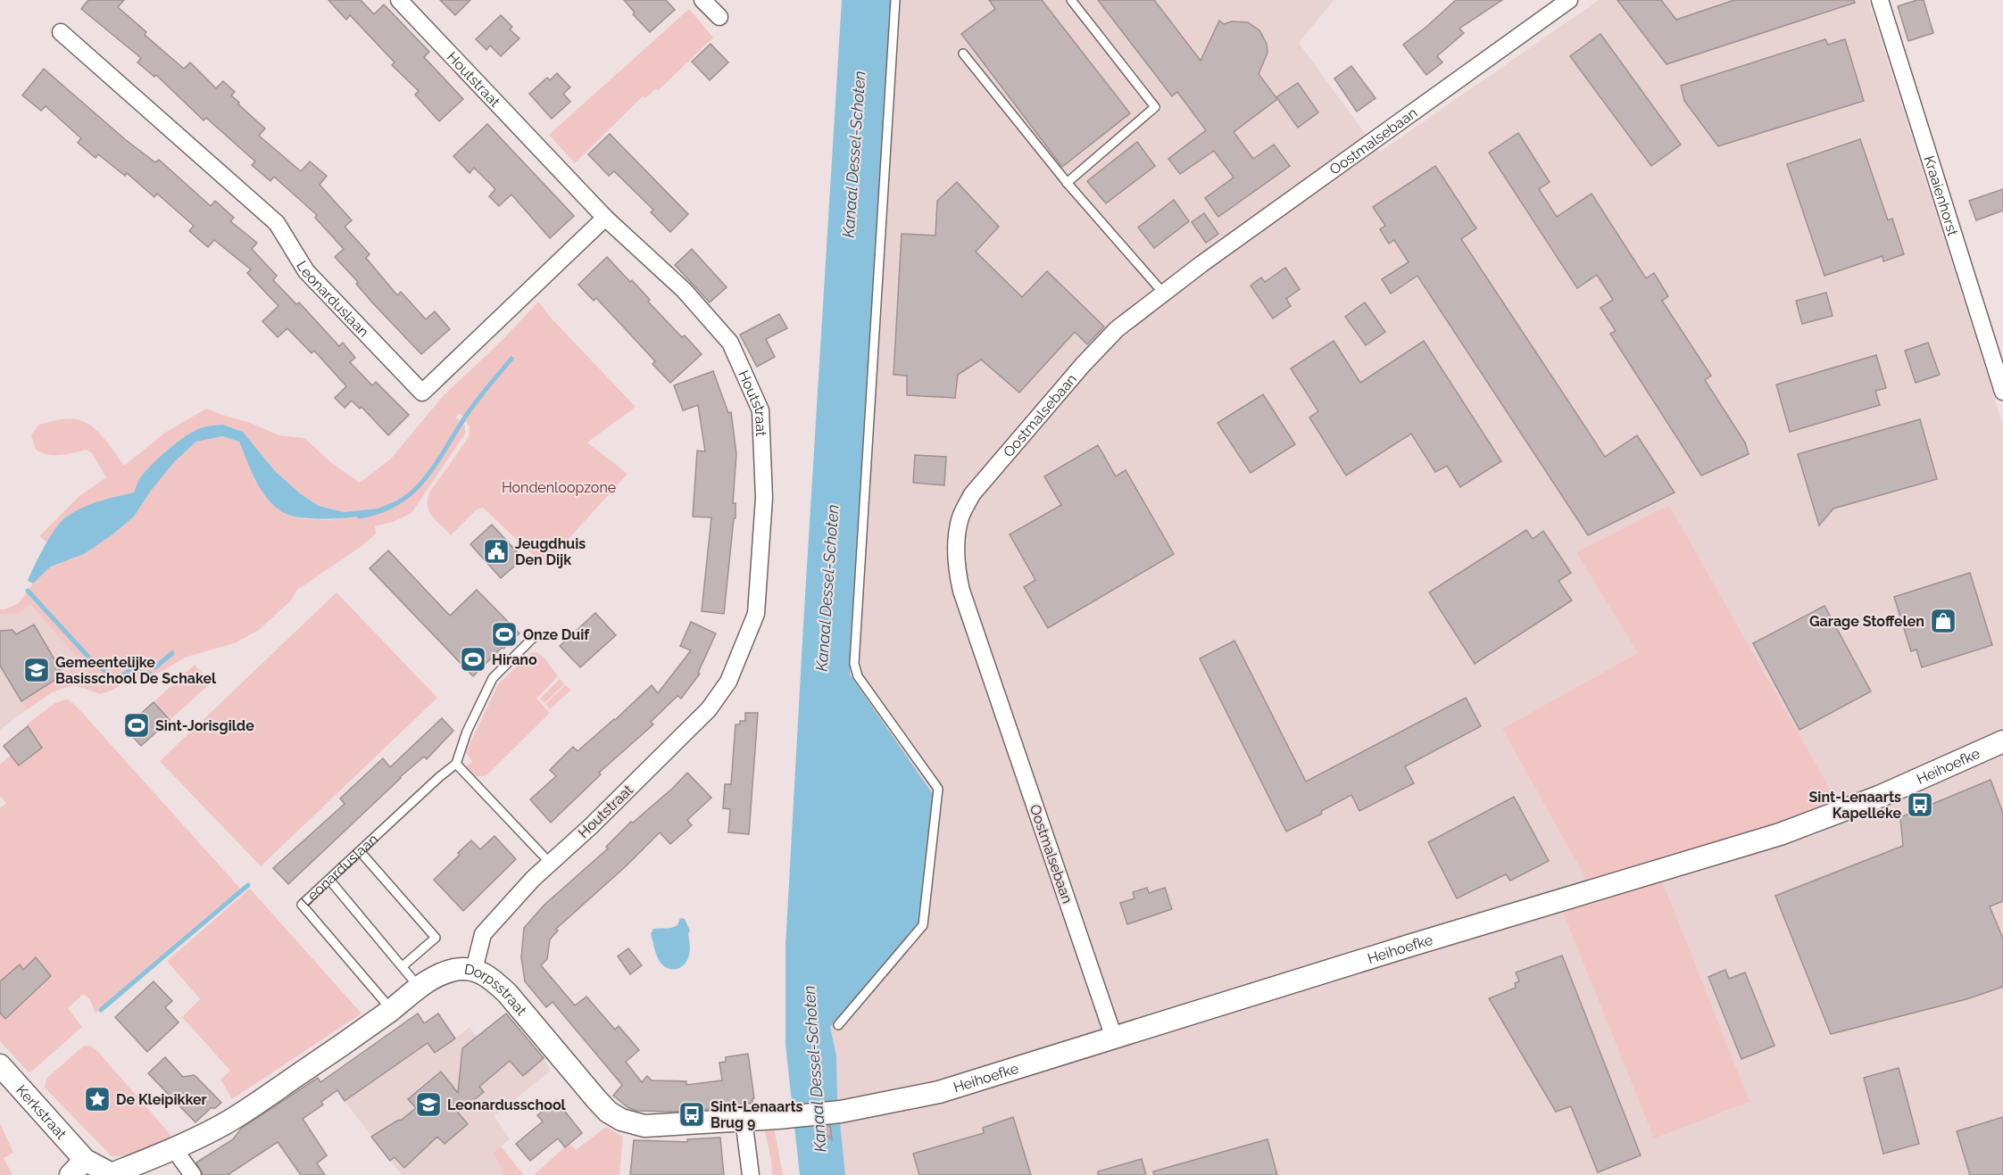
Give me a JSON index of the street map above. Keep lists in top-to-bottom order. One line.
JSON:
{"streets":{"street":["Houtstraat","Oostmalsebaan","Kraaienhorst","Leonarduslaan","Heihoefke","Dorpsstraat","Kerkstraat"]},"crossings":[["Houtstraat","Leonarduslaan"],["Houtstraat","Dorpsstraat"],["Oostmalsebaan","Heihoefke"],["Leonarduslaan","Dorpsstraat"],["Heihoefke","Dorpsstraat"],["Dorpsstraat","Kerkstraat"]],"water":["Kanaal Dessel-Schoten"],"parks":["Hondenloopzone"],"places":{"public building":["Jeugdhuis Den Dijk"],"shop":["Garage Stoffelen"],"sports":["Onze Duif","Hirano","Sint-Jorisgilde"],"school or university":["Gemeentelijke Basisschool De Schakel","Leonardusschool"],"bus stop":["Sint-Lenaarts Kapelleke","Sint-Lenaarts Brug 9"],"place":["De Kleipikker"]}}
